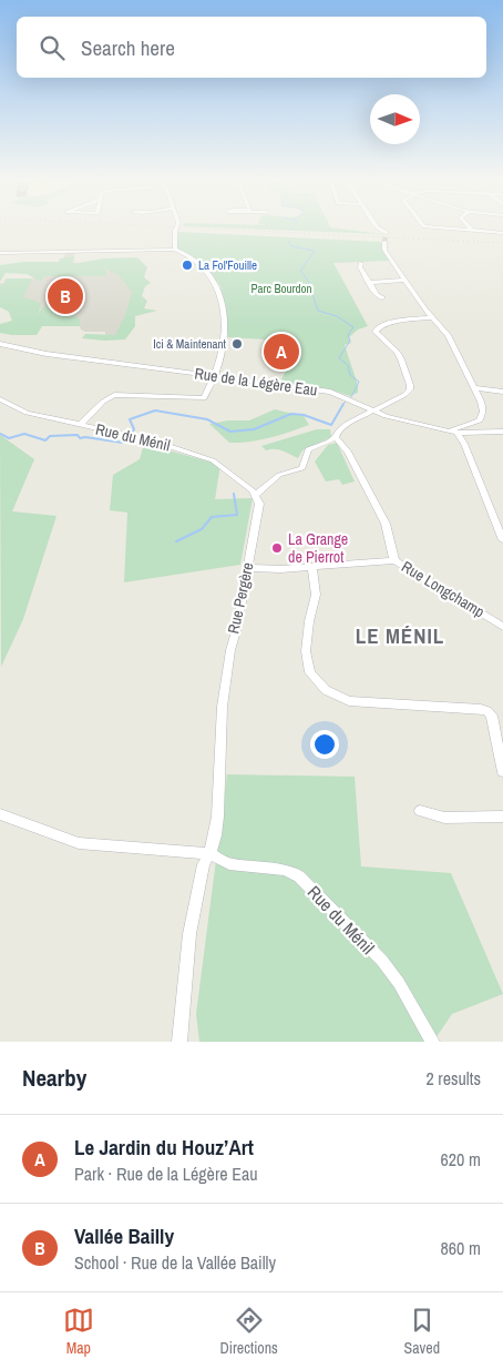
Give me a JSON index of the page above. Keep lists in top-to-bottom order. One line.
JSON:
{"streets":{"street":["Rue de la Légère Eau","Rue du Ménil","Rue Longchamp","Rue Pergère"]},"crossings":[["Rue du Ménil","Rue Pergère"],["Rue Longchamp","Rue Pergère"]],"districts":["LE MÉNIL"],"parks":["Parc Bourdon"],"places":["La Fol'Fouille","Ici & Maintenant","La Grange de Pierrot"],"north":"right","page":{"search":"Search here","pins":["B","A"],"heading":["Nearby","2 results"],"list":[{"mark":"A","name":"Le Jardin du Houz’Art","note":"Park · Rue de la Légère Eau","value":"620 m"},{"mark":"B","name":"Vallée Bailly","note":"School · Rue de la Vallée Bailly","value":"860 m"}],"nav":["Map","Directions","Saved"]}}
